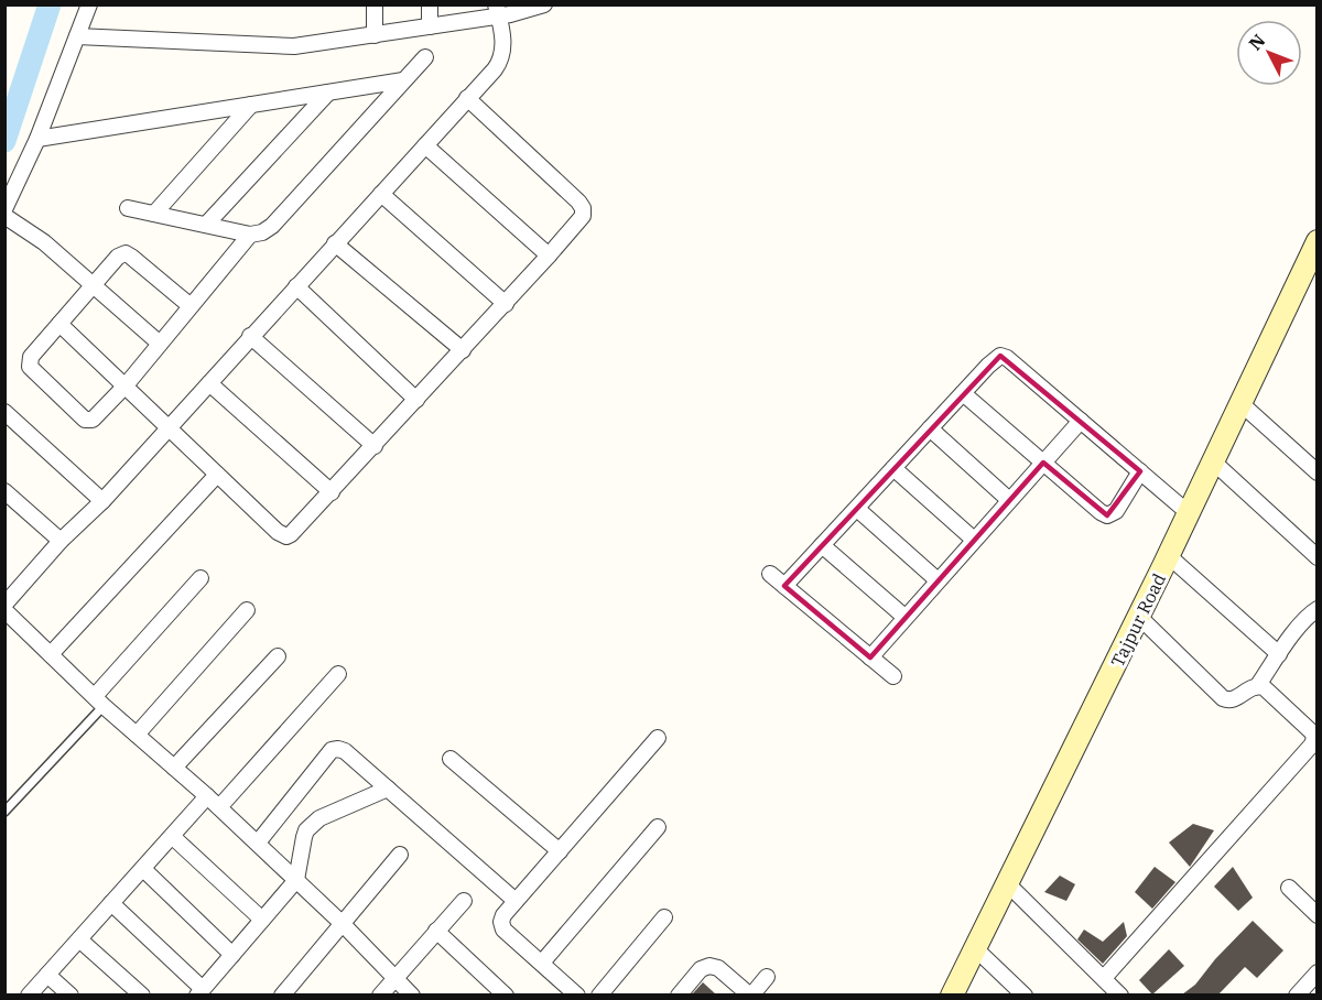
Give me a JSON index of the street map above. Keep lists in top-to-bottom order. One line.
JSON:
{"streets":{"main road":["Tajpur Road"]},"north":"top left"}
